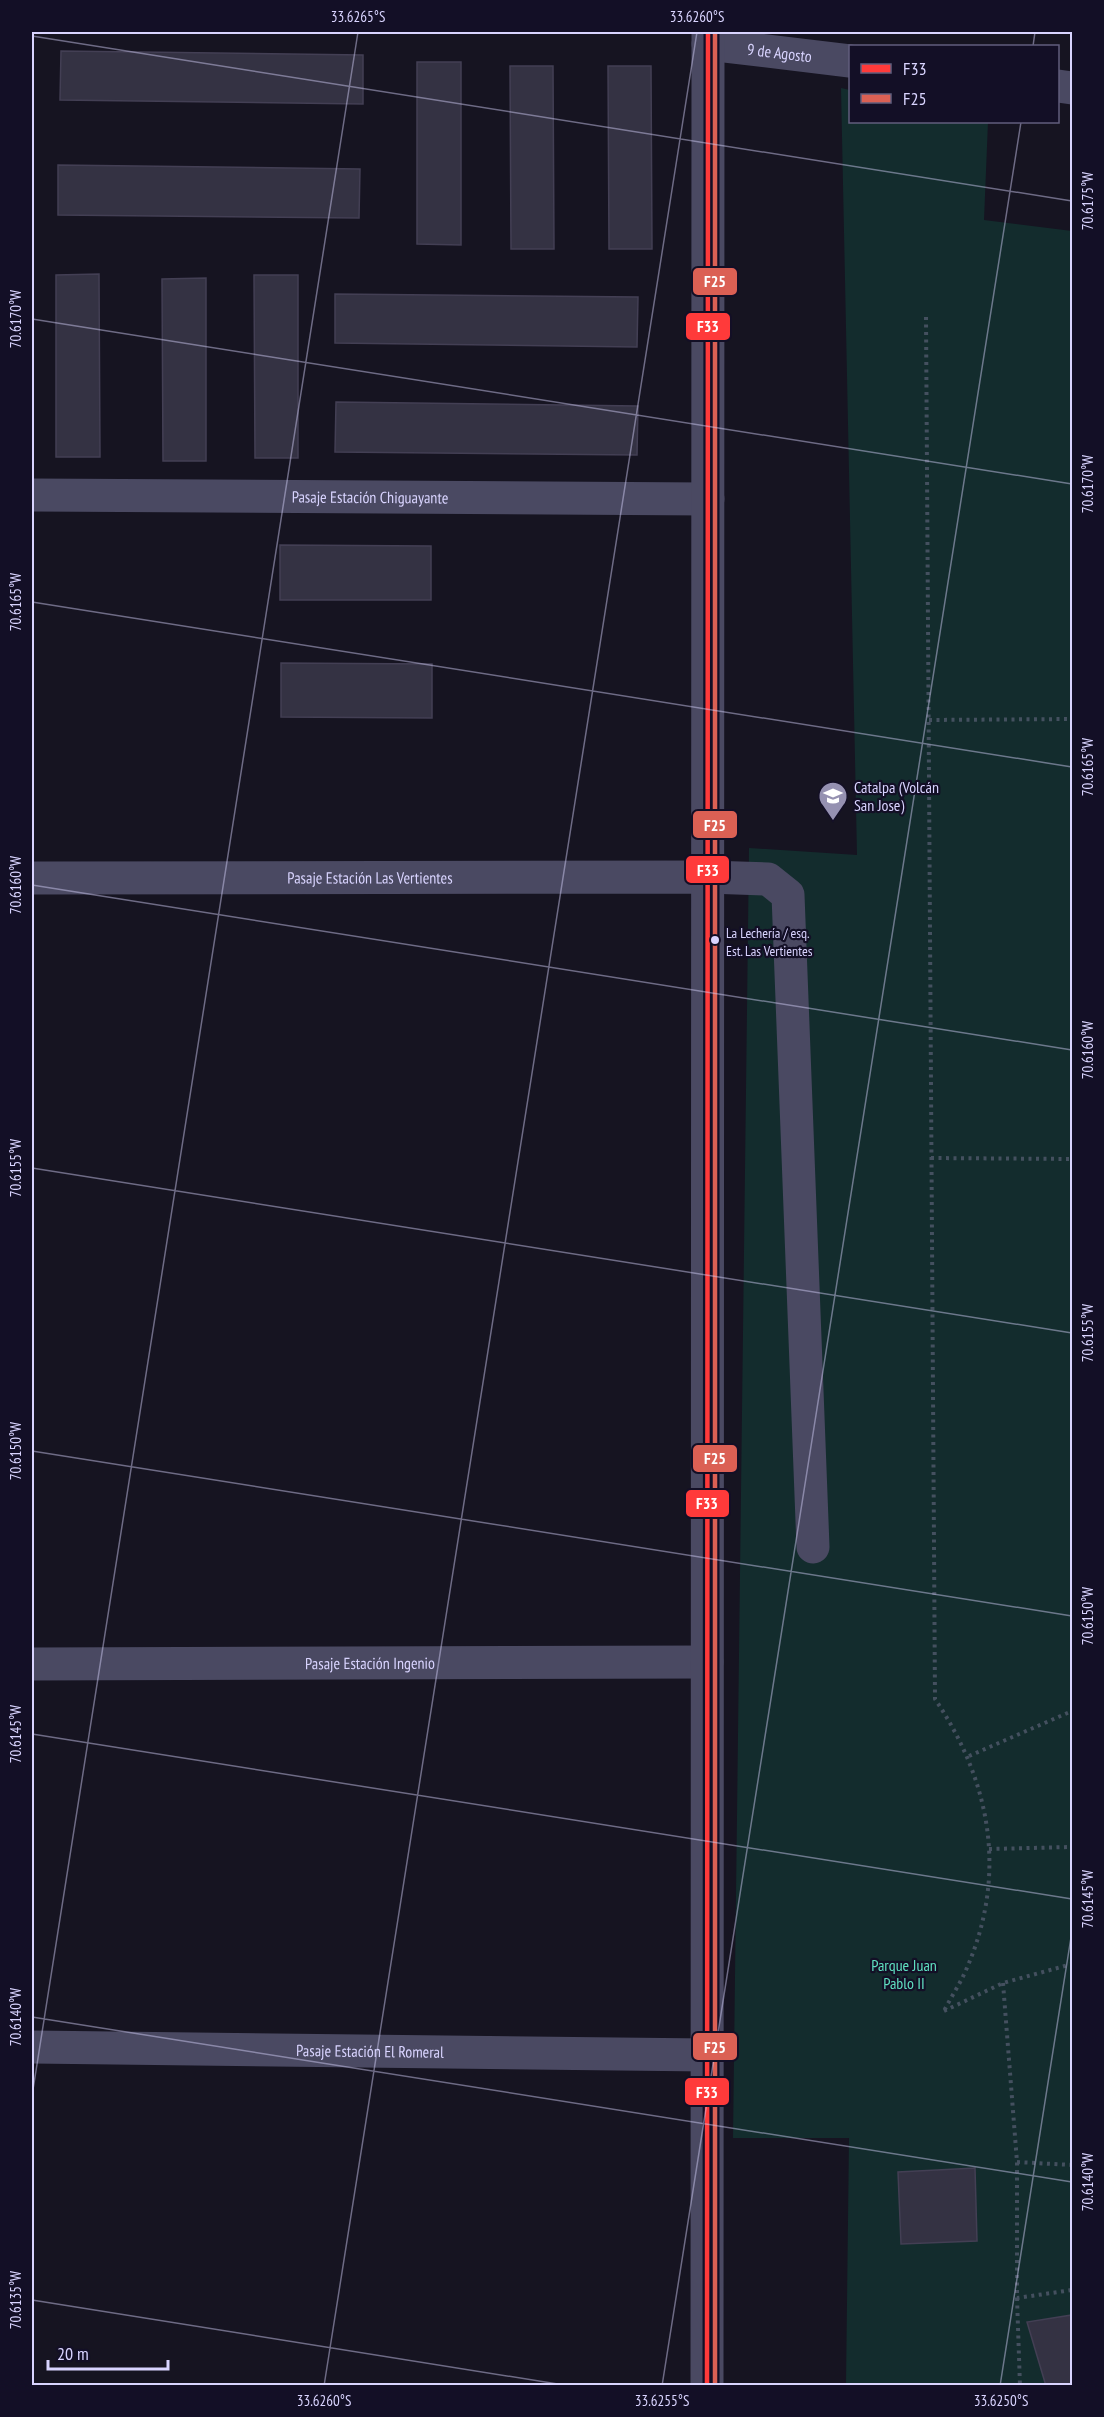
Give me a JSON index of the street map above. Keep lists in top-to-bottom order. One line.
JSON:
{"streets":{"street":["9 de Agosto","Pasaje Estación Chiguayante","Pasaje Estación Las Vertientes","Pasaje Estación Ingenio","Pasaje Estación El Romeral"]},"parks":["Parque Juan Pablo II"],"places":{"school or university":["Catalpa (Volcán San Jose)"],"other":["La Lechería / esq. Est. Las Vertientes"]},"lines":["transit line F33","transit line F25"],"legend":["F33","F25"],"scale_bar":"20 m","coordinates":["33.6265°S","33.6260°S","70.6175°W","70.6170°W","70.6165°W","70.6160°W","70.6155°W","70.6150°W","70.6145°W","70.6140°W","70.6135°W","33.6255°S","33.6250°S"]}
